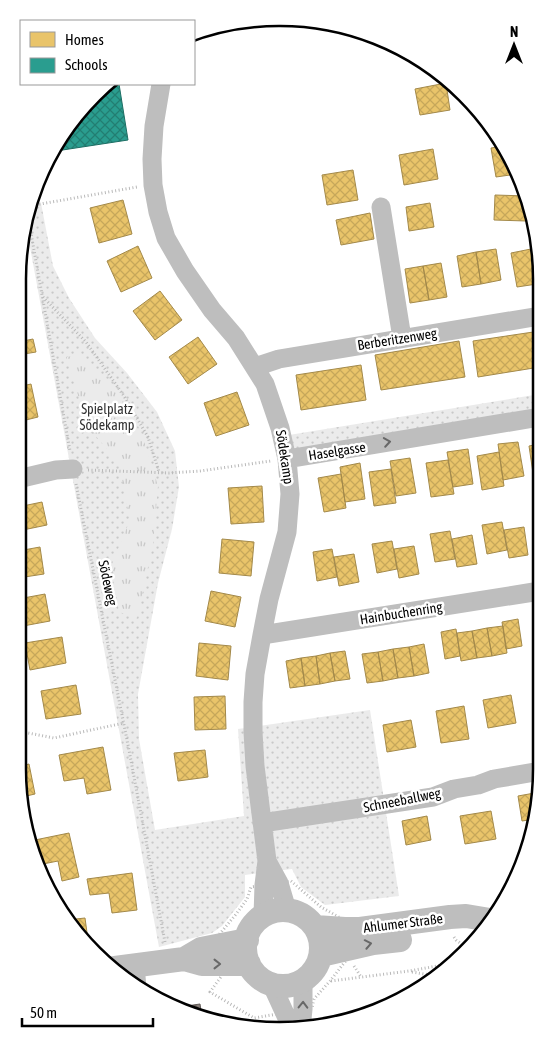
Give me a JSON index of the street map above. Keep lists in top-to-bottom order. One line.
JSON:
{"streets":{"main road":["Ahlumer Straße"],"street":["Berberitzenweg","Haselgasse","Södekamp","Hainbuchenring","Schneeballweg"],"path":["Södeweg"]},"crossings":[["Berberitzenweg","Södekamp"],["Haselgasse","Södekamp"],["Södekamp","Hainbuchenring"],["Södekamp","Schneeballweg"],["Södekamp","Ahlumer Straße"]],"one_way":["Haselgasse"],"parks":["Spielplatz Södekamp"],"legend":["Homes","Schools"],"scale_bar":"50 m","north":"top"}
